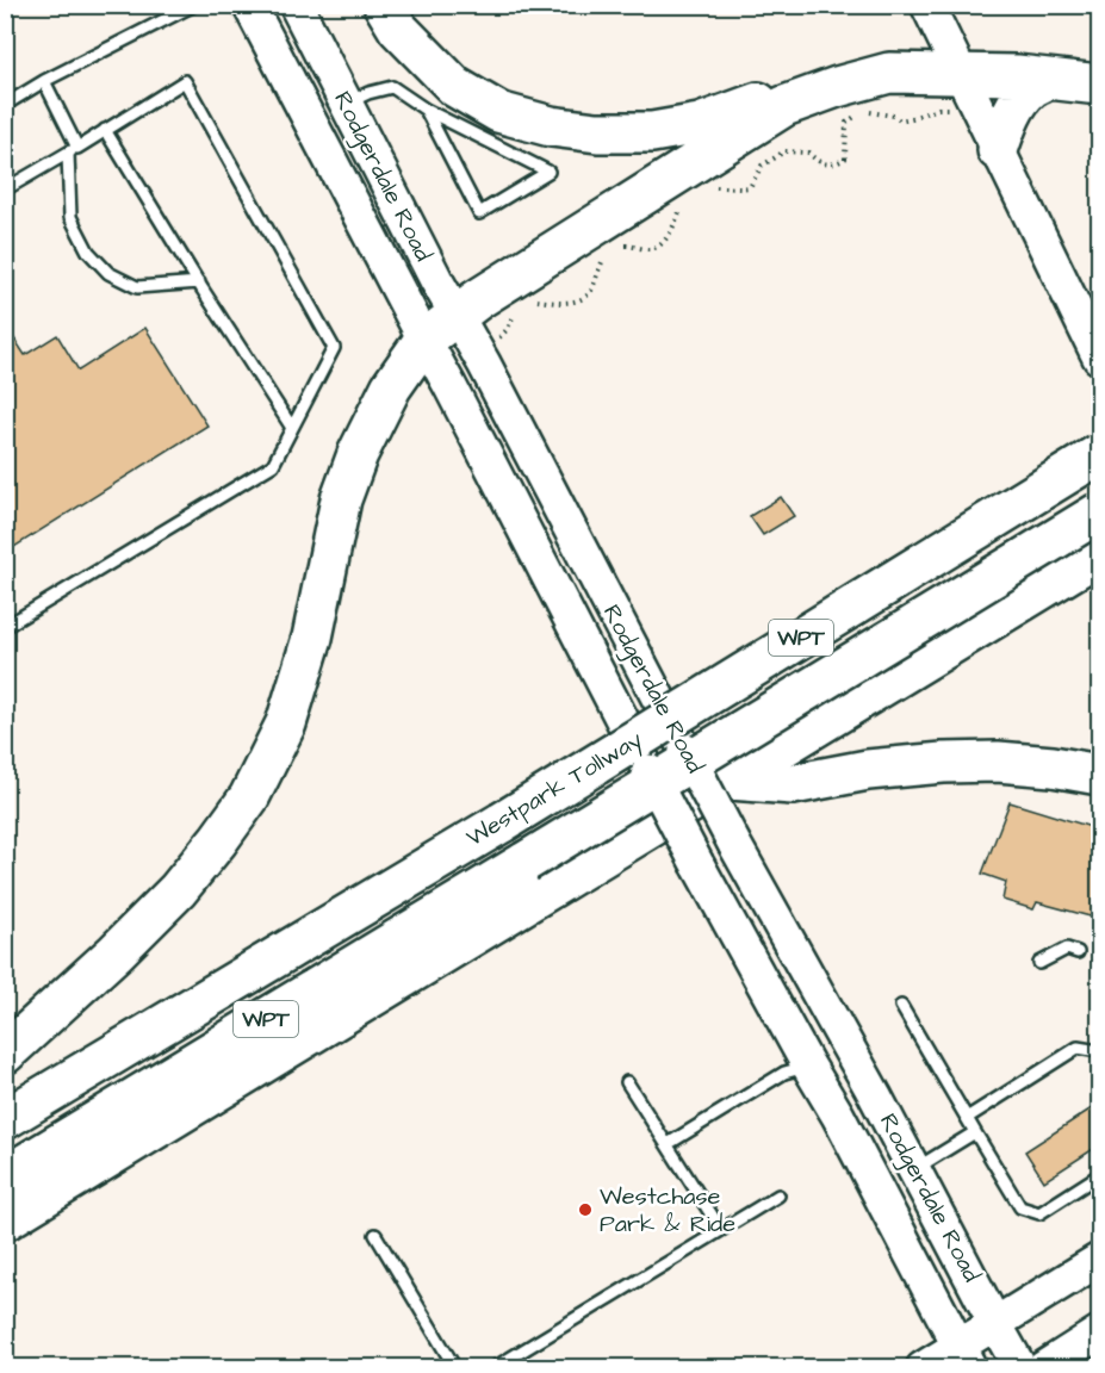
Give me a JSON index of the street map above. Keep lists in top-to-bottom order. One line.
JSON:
{"streets":{"highway":["WPT","Westpark Tollway"],"street":["Rodgerdale Road"]},"places":["Westchase Park & Ride"]}
